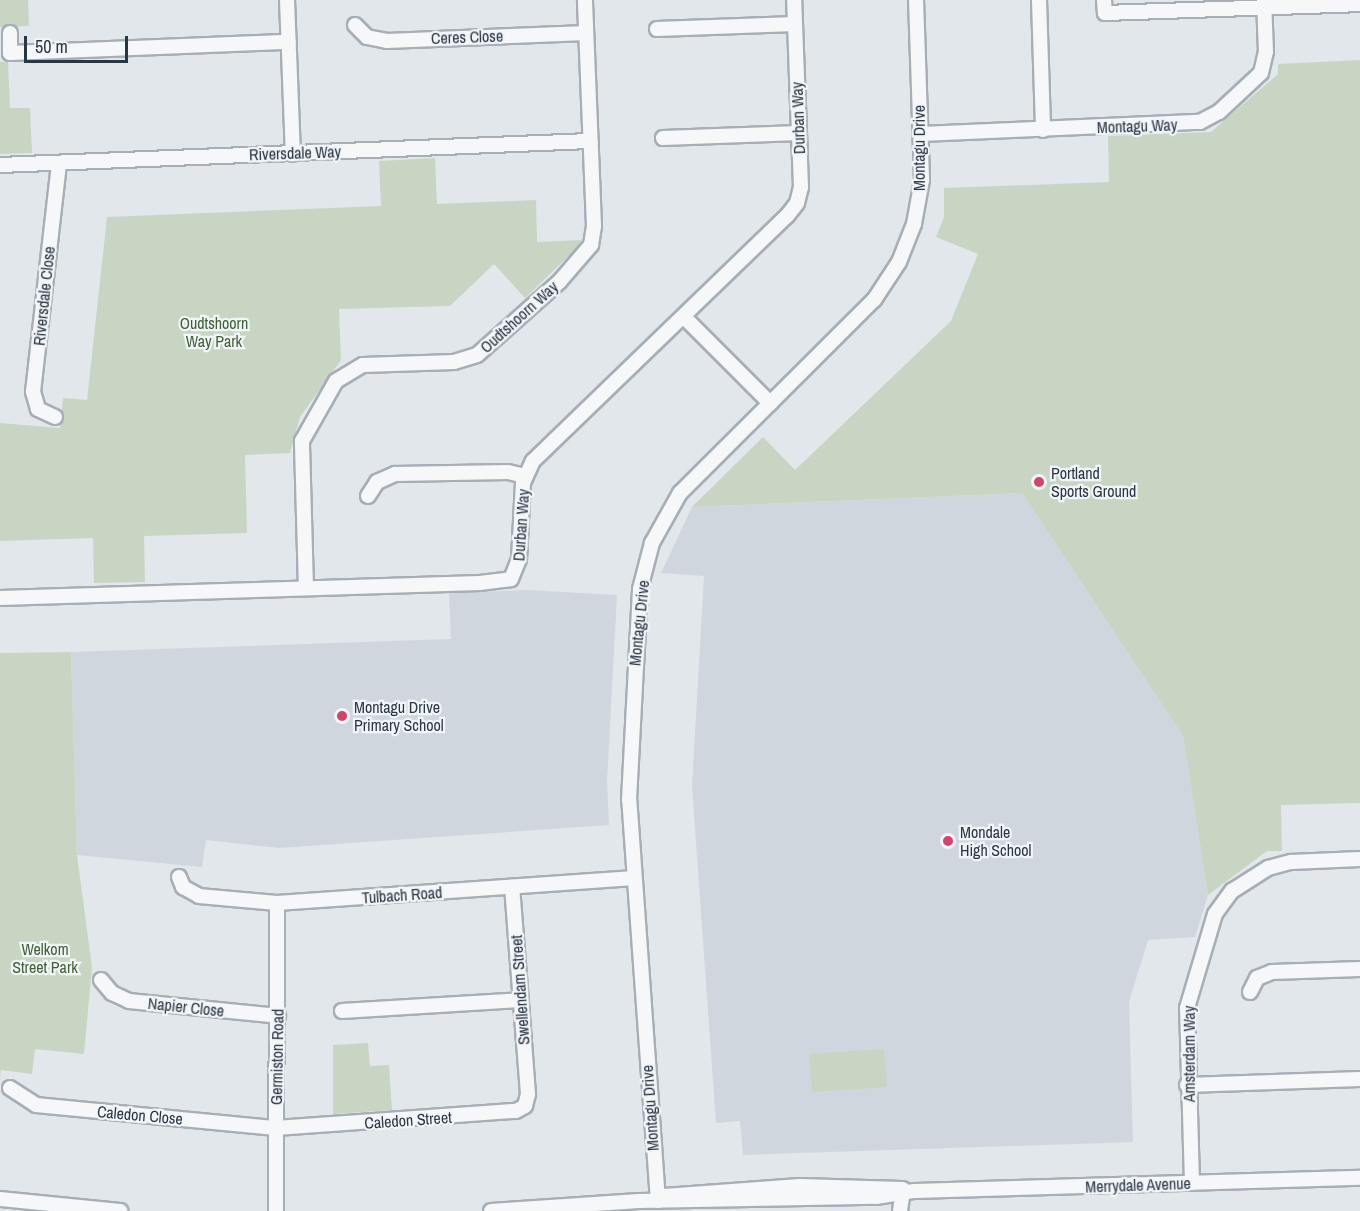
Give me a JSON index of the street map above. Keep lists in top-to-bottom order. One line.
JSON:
{"streets":{"street":["Ceres Close","Durban Way","Montagu Way","Montagu Drive","Riversdale Way","Riversdale Close","Oudtshoorn Way","Tulbach Road","Swellendam Street","Napier Close","Amsterdam Way","Germiston Road","Caledon Close","Caledon Street","Merrydale Avenue"]},"crossings":[["Ceres Close","Oudtshoorn Way"],["Durban Way","Oudtshoorn Way"],["Montagu Way","Montagu Drive"],["Montagu Drive","Tulbach Road"],["Montagu Drive","Merrydale Avenue"],["Riversdale Way","Riversdale Close"],["Riversdale Way","Oudtshoorn Way"],["Tulbach Road","Swellendam Street"],["Tulbach Road","Germiston Road"],["Swellendam Street","Caledon Street"],["Napier Close","Germiston Road"],["Amsterdam Way","Merrydale Avenue"],["Germiston Road","Caledon Close"],["Germiston Road","Caledon Street"],["Caledon Close","Caledon Street"]],"parks":["Oudtshoorn Way Park","Welkom Street Park"],"places":["Portland Sports Ground","Montagu Drive Primary School","Mondale High School"],"scale_bar":"50 m"}
